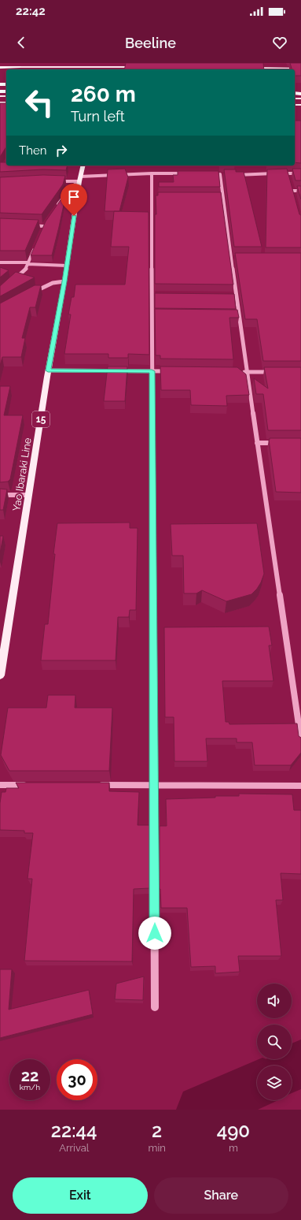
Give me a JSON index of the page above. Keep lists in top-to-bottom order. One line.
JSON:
{"streets":{"main road":["15","Yao Ibaraki Line"]},"page":{"status":"22:42","header":"Beeline","turn":["260 m","Turn left"],"then":"Then","speed":"22 km/h","limit":"30","eta":["22:44","Arrival","2","min","490","m"],"buttons":["Exit","Share"]}}
